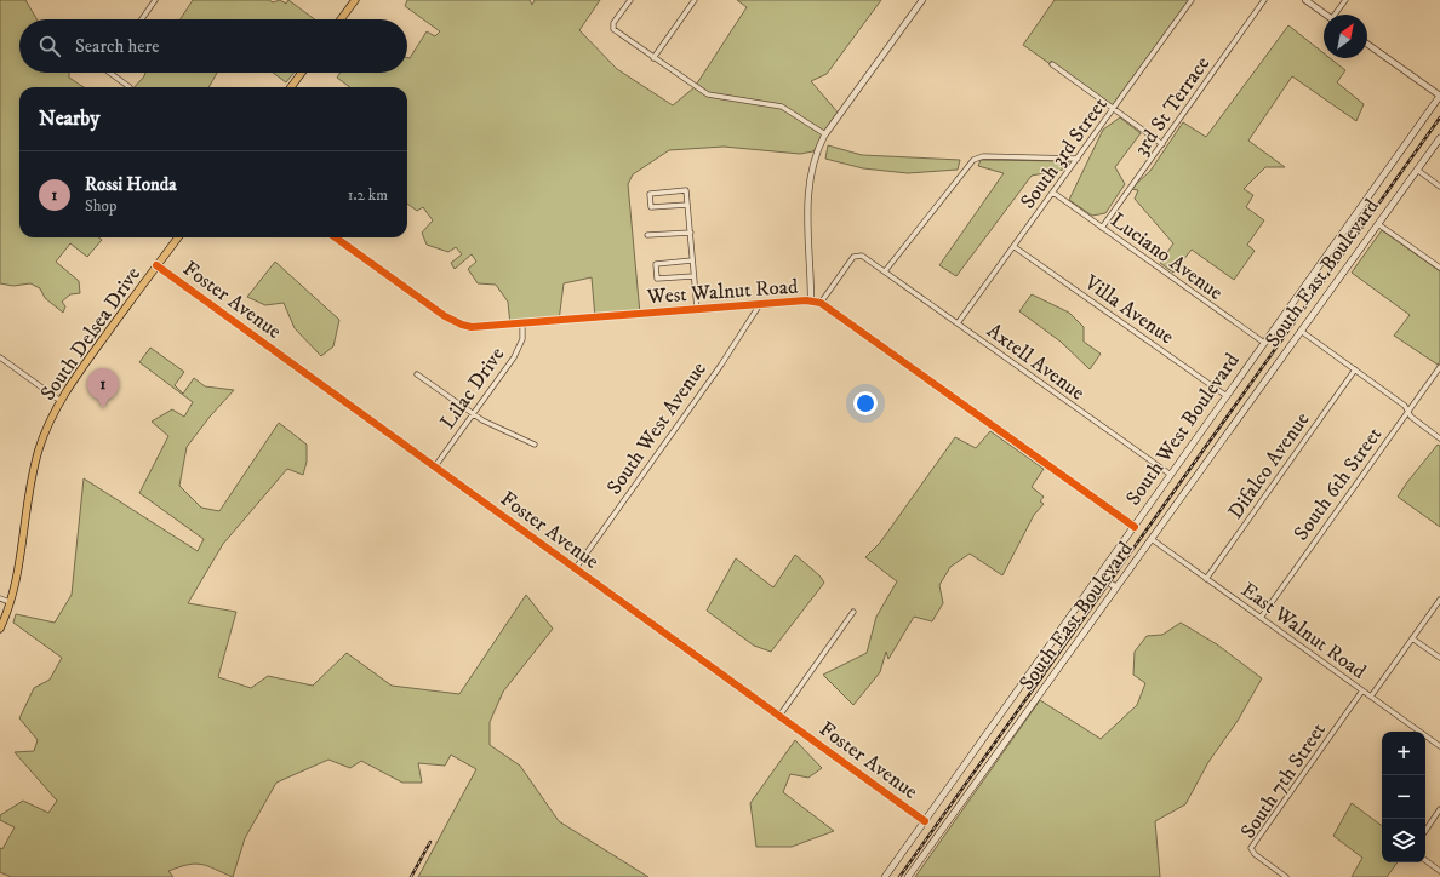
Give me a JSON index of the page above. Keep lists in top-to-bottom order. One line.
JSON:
{"streets":{"main road":["South East Boulevard","South Delsea Drive","South West Boulevard"],"street":["3rd St Terrace","South 3rd Street","Luciano Avenue","West Walnut Road","Foster Avenue","Villa Avenue","Axtell Avenue","Lilac Drive","South West Avenue","Difalco Avenue","South 6th Street","East Walnut Road","South 7th Street"]},"crossings":[["3rd St Terrace","Luciano Avenue"],["South 3rd Street","Luciano Avenue"],["South 3rd Street","Villa Avenue"],["South 3rd Street","Axtell Avenue"],["Luciano Avenue","South West Boulevard"],["South East Boulevard","East Walnut Road"],["West Walnut Road","Axtell Avenue"],["West Walnut Road","Lilac Drive"],["West Walnut Road","South West Avenue"],["West Walnut Road","South West Boulevard"],["Foster Avenue","South Delsea Drive"],["Foster Avenue","Lilac Drive"],["Foster Avenue","South West Avenue"],["Foster Avenue","South West Boulevard"],["Villa Avenue","South West Boulevard"],["Axtell Avenue","South West Boulevard"],["Difalco Avenue","East Walnut Road"],["South 6th Street","East Walnut Road"],["East Walnut Road","South 7th Street"]],"north":"top right","page":{"search":"Search here","heading":"Nearby","list":[{"mark":"1","name":"Rossi Honda","note":"Shop","value":"1.2 km"}],"pins":"1","map_buttons":["+","−"]}}
